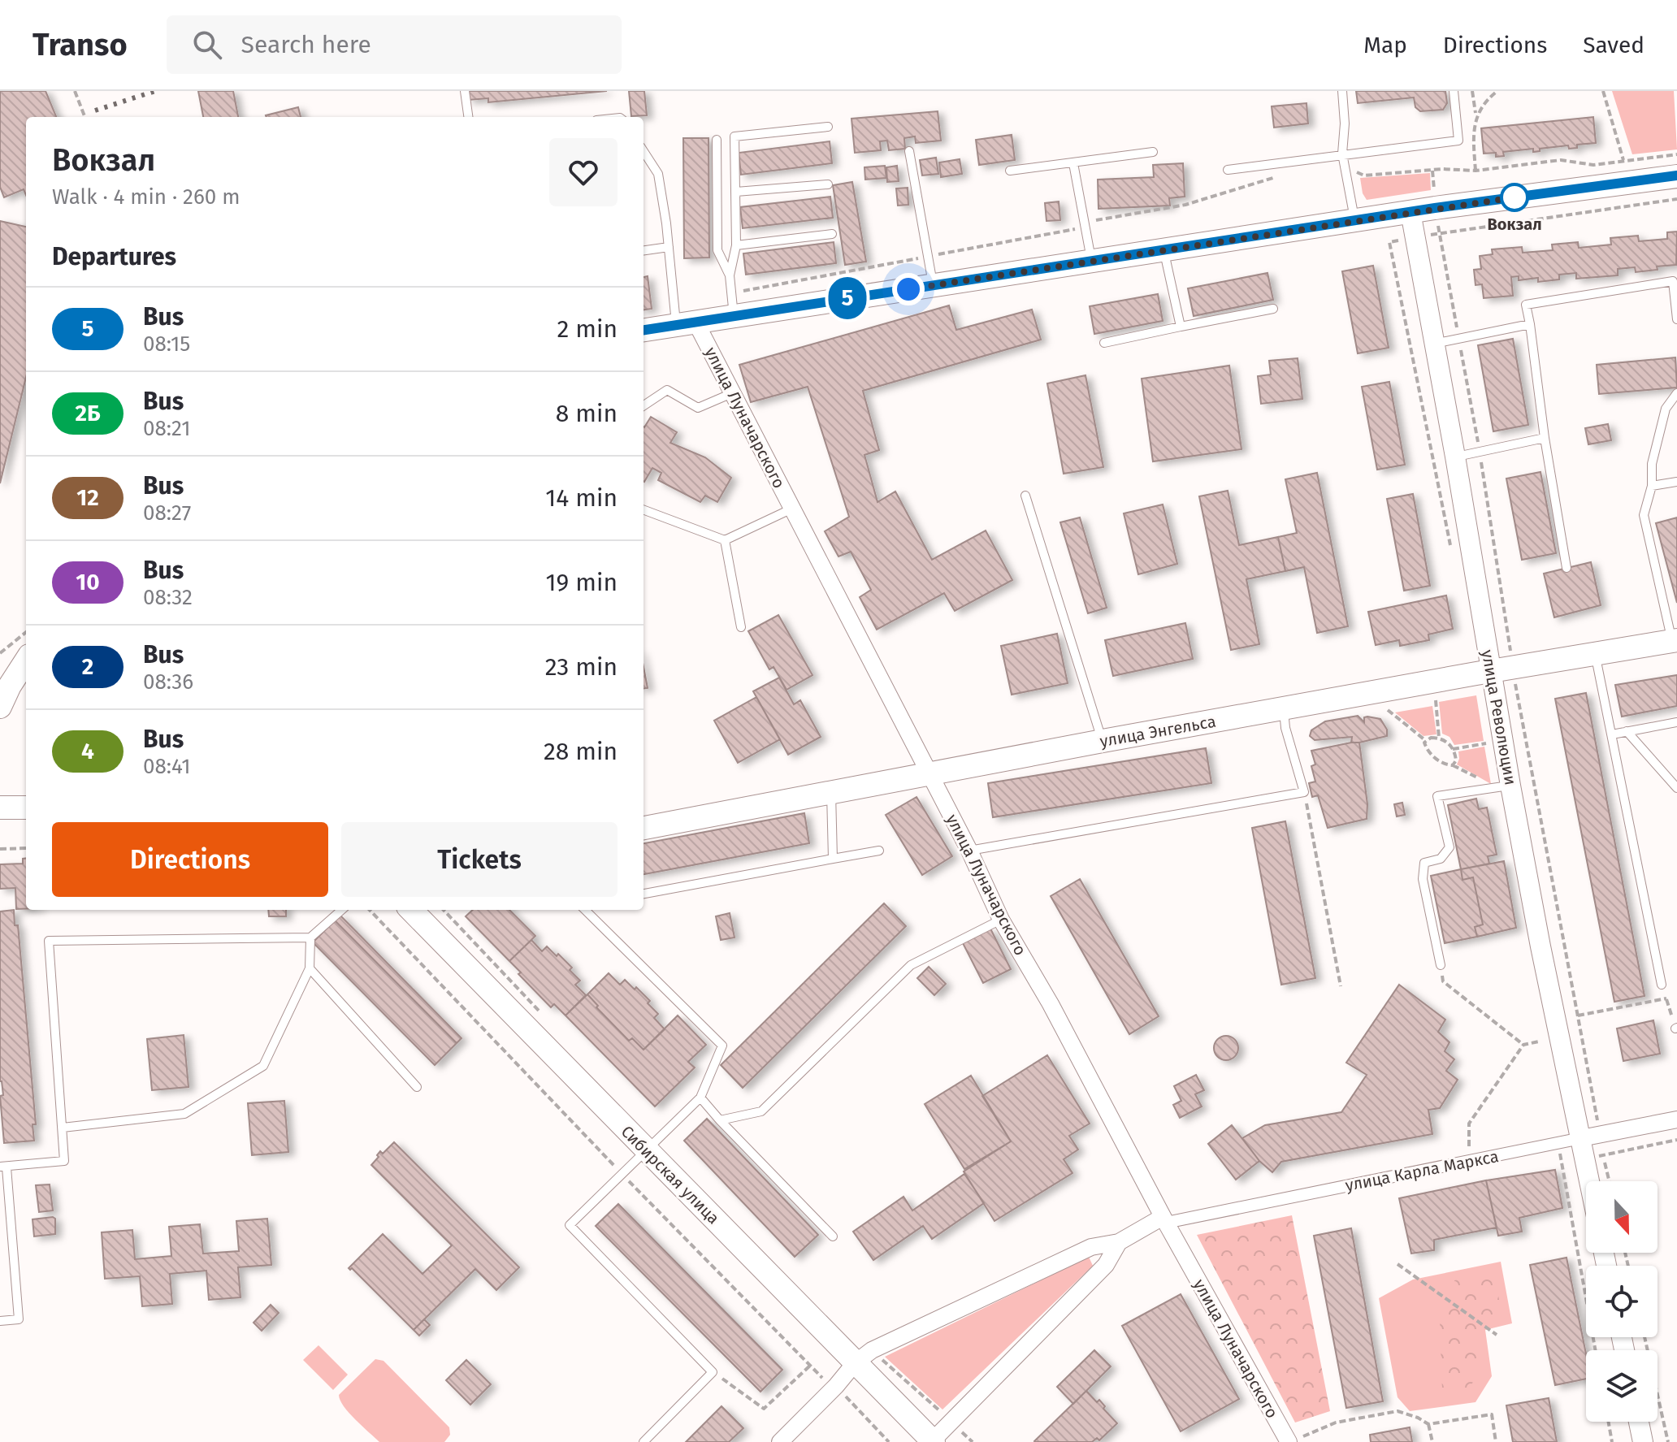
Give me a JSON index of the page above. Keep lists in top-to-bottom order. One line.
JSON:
{"streets":{"main road":["улица Энгельса","Сибирская улица"],"street":["улица Луначарского","улица Революции","улица Карла Маркса"]},"crossings":[["улица Луначарского","улица Энгельса"],["улица Луначарского","улица Карла Маркса"],["улица Революции","улица Энгельса"],["улица Революции","улица Карла Маркса"],["улица Карла Маркса","Сибирская улица"]],"places":["Вокзал"],"lines":["bus line 5"],"north":"bottom","page":{"header":"Transo","search":"Search here","nav":["Map","Directions","Saved"],"on_map":"5","heading":[["Вокзал","Walk · 4 min · 260 m"],"Departures"],"list":[{"mark":"5","name":"Bus","note":"08:15","value":"2 min"},{"mark":"2Б","name":"Bus","note":"08:21","value":"8 min"},{"mark":"12","name":"Bus","note":"08:27","value":"14 min"},{"mark":"10","name":"Bus","note":"08:32","value":"19 min"},{"mark":"2","name":"Bus","note":"08:36","value":"23 min"},{"mark":"4","name":"Bus","note":"08:41","value":"28 min"}],"buttons":["Directions","Tickets"]}}
